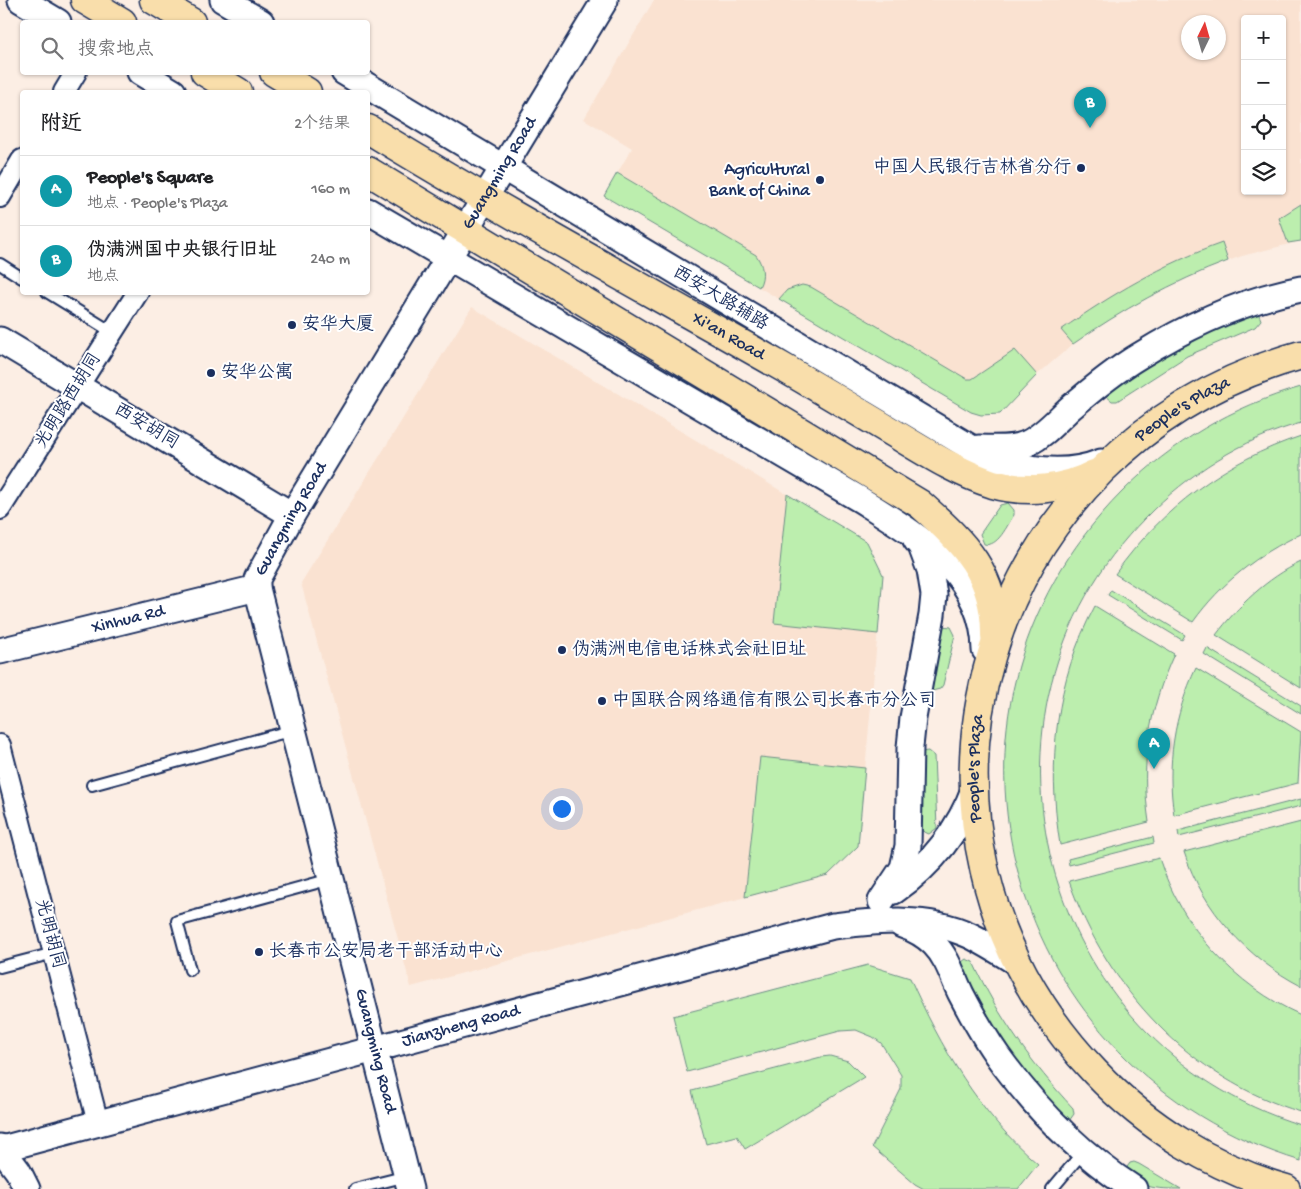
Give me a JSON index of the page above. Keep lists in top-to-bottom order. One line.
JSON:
{"streets":{"main road":["Xi'an Road","People's Plaza"],"street":["Guangming Road","西安大路辅路","光明路西胡同","西安胡同","Xinhua Rd","光明胡同","Jianzheng Road"]},"crossings":[["Guangming Road","西安大路辅路"],["Guangming Road","Xi'an Road"],["Guangming Road","西安胡同"],["Guangming Road","Xinhua Rd"],["Guangming Road","Jianzheng Road"],["西安大路辅路","Xi'an Road"],["西安大路辅路","People's Plaza"],["Xi'an Road","People's Plaza"],["光明路西胡同","西安胡同"],["People's Plaza","Jianzheng Road"],["光明胡同","Jianzheng Road"]],"places":["中国人民银行吉林省分行","Agricultural Bank of China","安华大厦","安华公寓","伪满洲电信电话株式会社旧址","中国联合网络通信有限公司长春市分公司","长春市公安局老干部活动中心"],"north":"top","page":{"map_buttons":["+","−"],"search":"搜索地点","pins":["B","A"],"heading":["附近","2个结果"],"list":[{"mark":"A","name":"People's Square","note":"地点 · People's Plaza","value":"160 m"},{"mark":"B","name":"伪满洲国中央银行旧址","note":"地点","value":"240 m"}]}}
